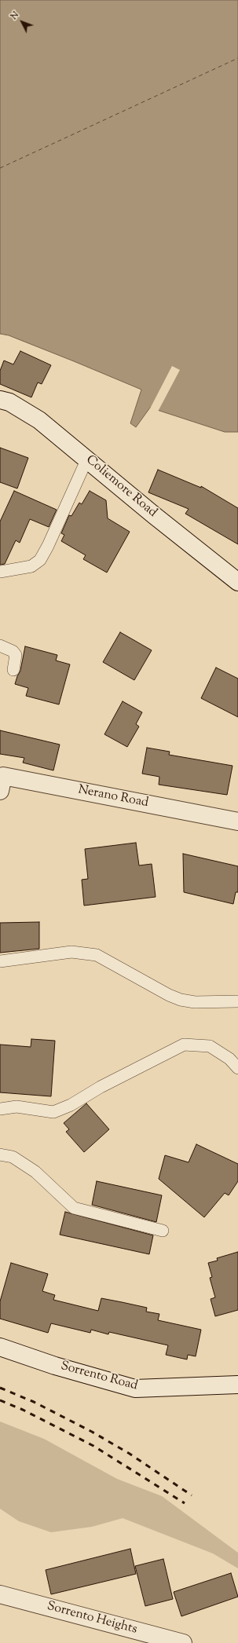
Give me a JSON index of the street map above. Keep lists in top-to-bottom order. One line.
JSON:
{"streets":{"street":["Coliemore Road","Nerano Road","Sorrento Road","Sorrento Heights"]},"north":"top left"}
